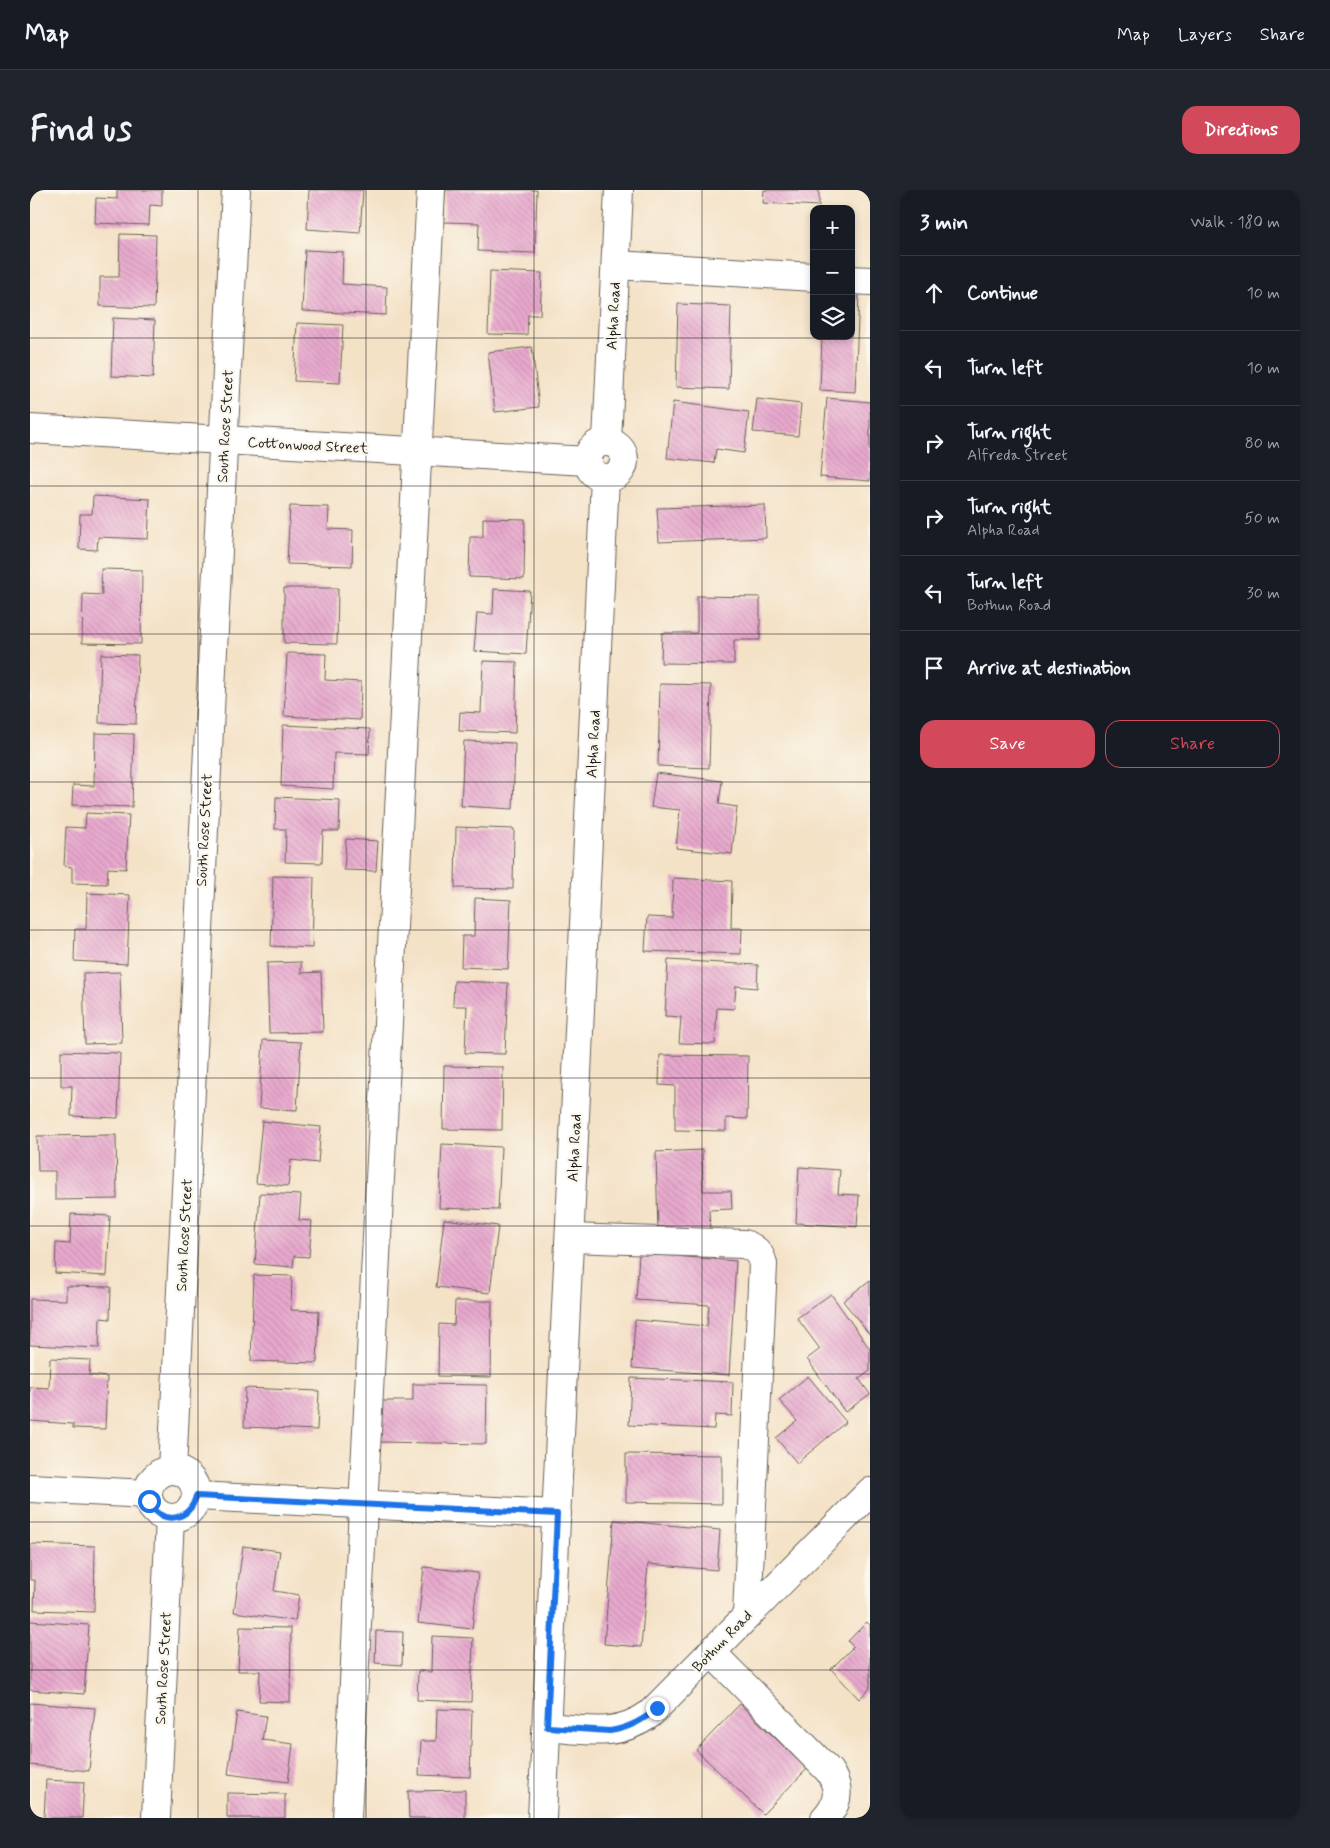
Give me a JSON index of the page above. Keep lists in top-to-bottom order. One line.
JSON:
{"streets":{"street":["Alpha Road","South Rose Street","Cottonwood Street","Bothun Road"]},"crossings":[["Alpha Road","Cottonwood Street"],["Alpha Road","Bothun Road"],["South Rose Street","Cottonwood Street"]],"page":{"header":"Map","nav":["Map","Layers","Share"],"buttons":["Directions",["Save","Share"]],"title":"Find us","heading":["3 min","Walk · 180 m"],"map_buttons":["+","−"],"list":[["Continue","10 m"],["Turn left","10 m"],["Turn right","Alfreda Street","80 m"],["Turn right","Alpha Road","50 m"],["Turn left","Bothun Road","30 m"],"Arrive at destination"]}}
